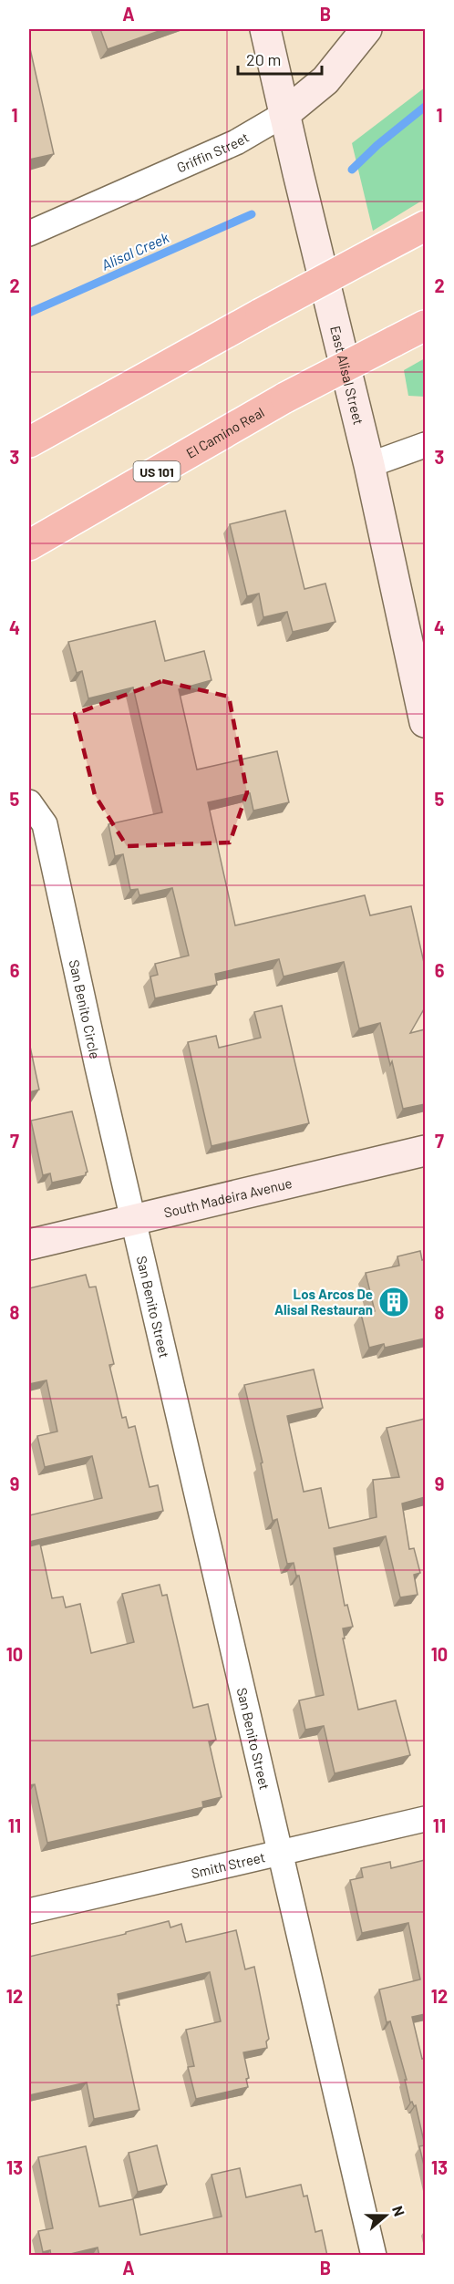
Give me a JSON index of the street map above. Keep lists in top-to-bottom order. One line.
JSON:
{"streets":{"highway":["El Camino Real","US 101"],"main road":["Griffin Street","East Alisal Street","South Madeira Avenue"],"street":["San Benito Circle","San Benito Street","Smith Street"]},"crossings":[["Griffin Street","East Alisal Street"],["San Benito Circle","South Madeira Avenue"],["San Benito Circle","San Benito Street"],["South Madeira Avenue","San Benito Street"],["San Benito Street","Smith Street"]],"water":["Alisal Creek"],"places":{"building":["Los Arcos De Alisal Restauran"]},"scale_bar":"20 m","north":"right","grid":{"columns":["A","B"],"rows":["1","2","3","4","5","6","7","8","9","10","11","12","13"]}}
